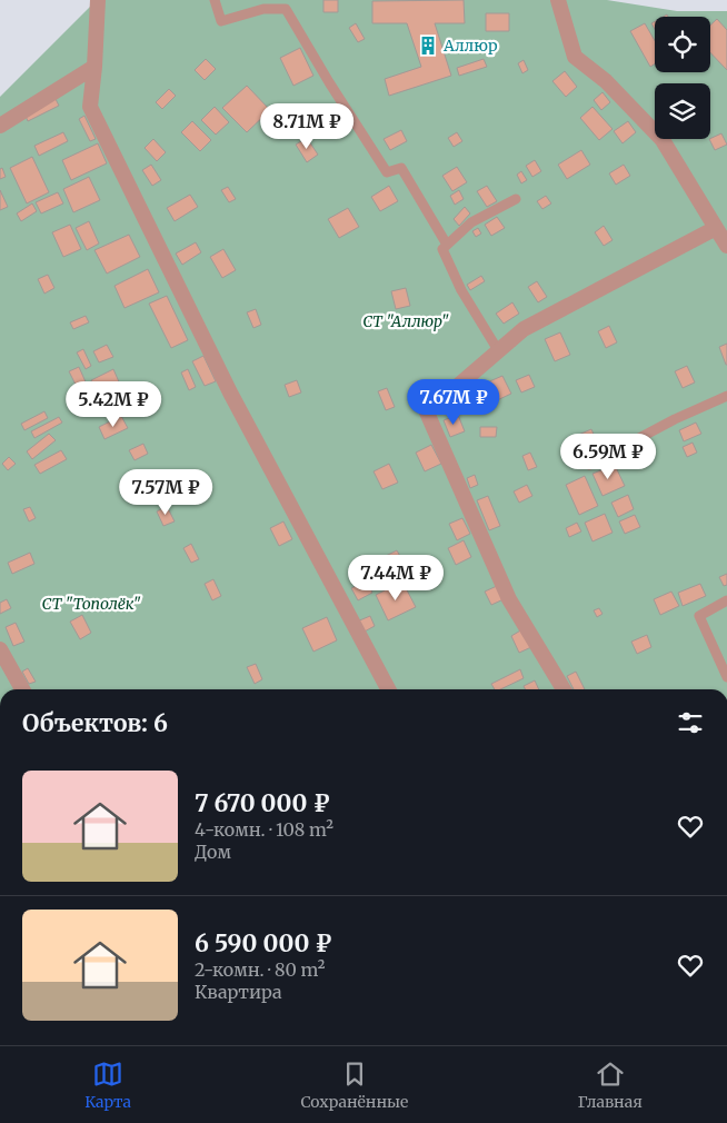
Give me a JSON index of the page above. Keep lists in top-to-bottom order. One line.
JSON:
{"parks":["СТ \"Аллюр\"","СТ \"Тополёк\""],"places":{"building":["Аллюр"]},"page":{"price":["8.71M ₽","7.67M ₽","5.42M ₽","6.59M ₽","7.57M ₽","7.44M ₽"],"heading":"Объектов: 6","list":[{"name":"7 670 000 ₽","note":"4-комн. · 108 m² · Дом"},{"name":"6 590 000 ₽","note":"2-комн. · 80 m² · Квартира"}],"tabs":["Карта","Сохранённые","Главная"]}}
